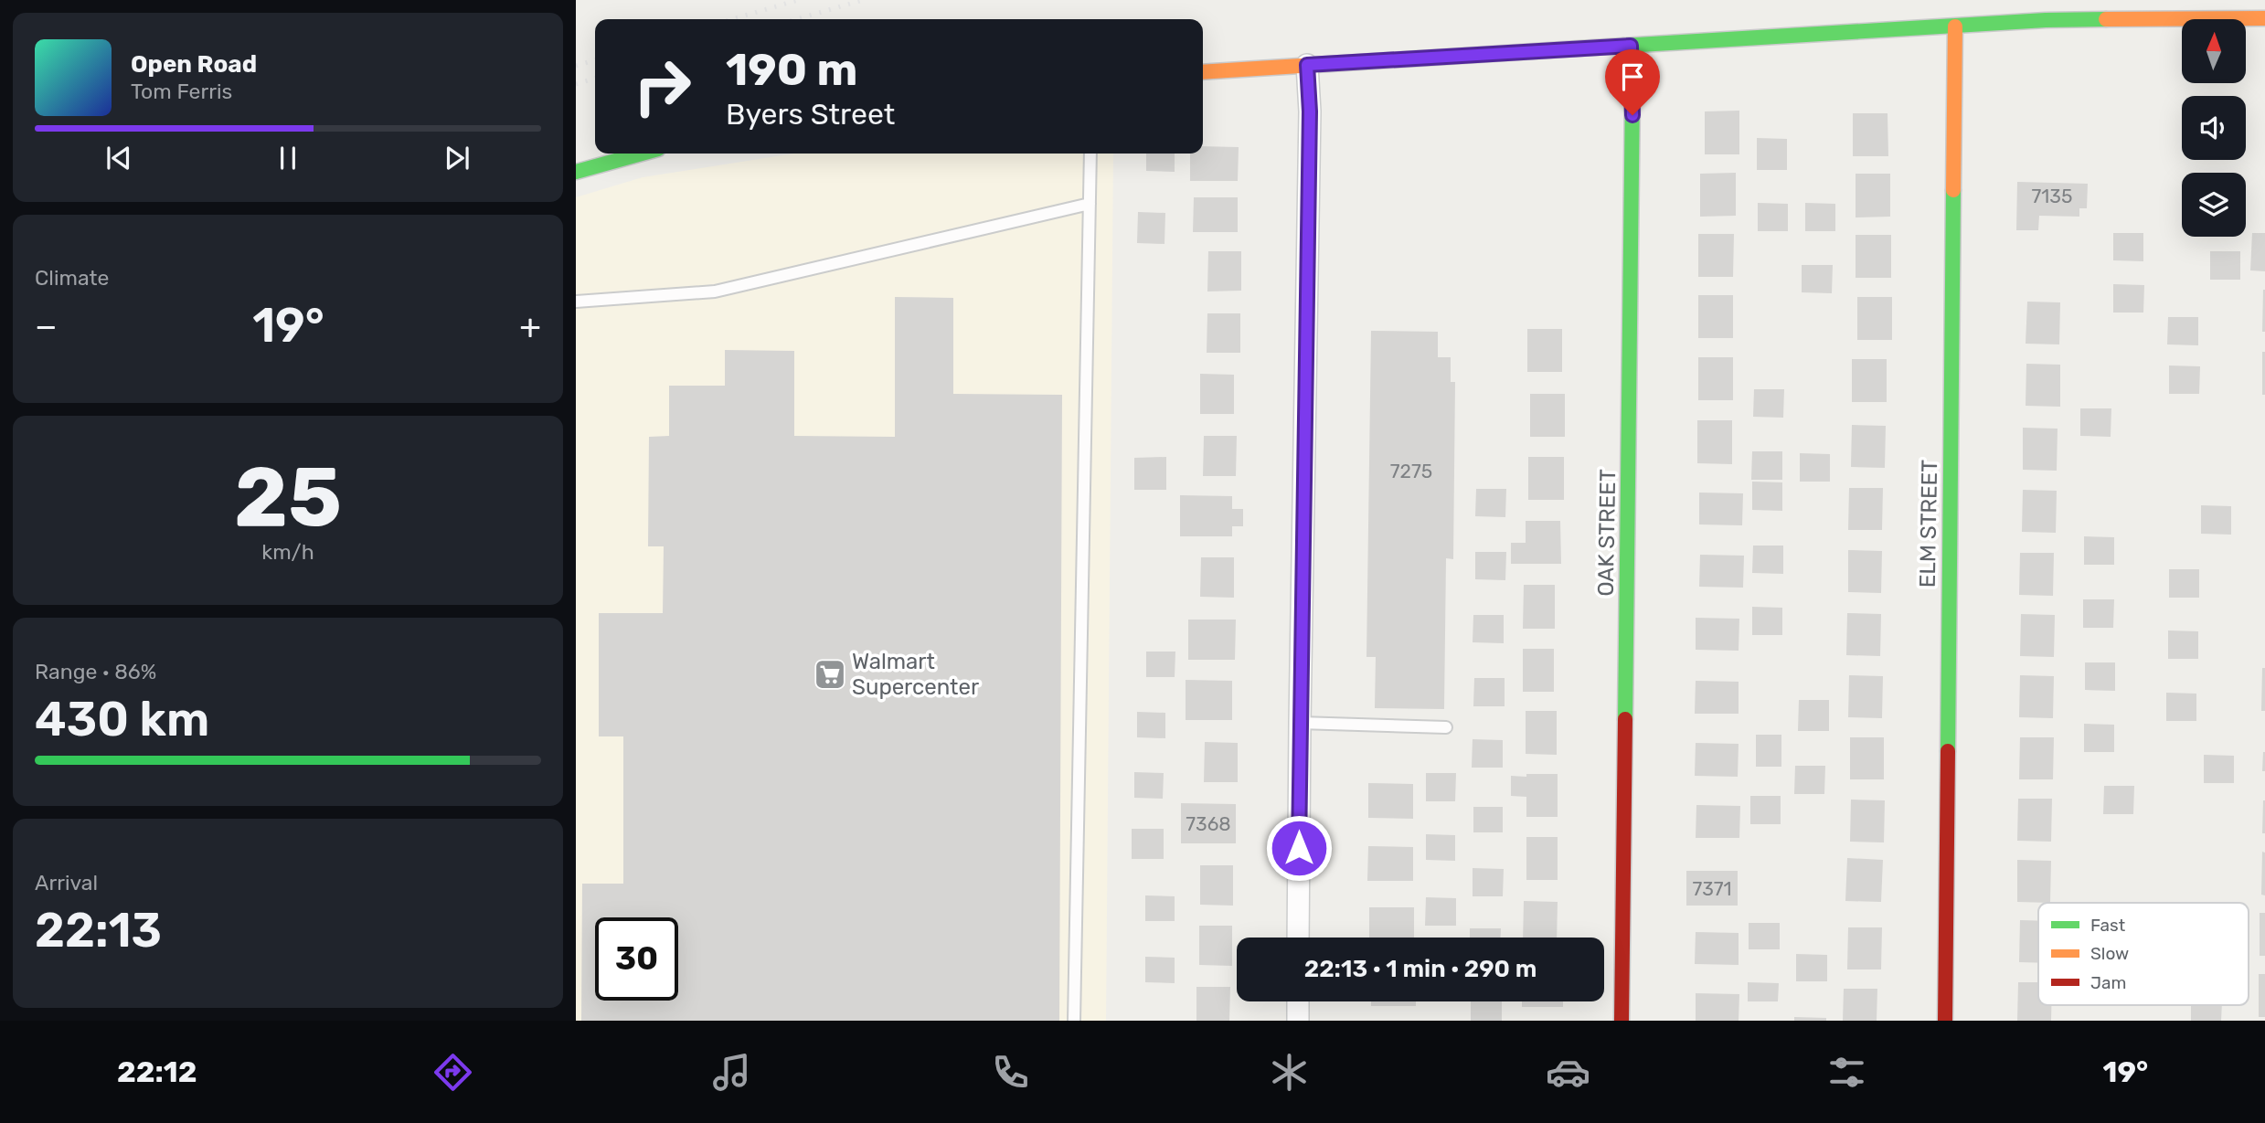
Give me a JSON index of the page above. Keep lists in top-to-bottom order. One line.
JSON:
{"streets":{"street":["ELM STREET","OAK STREET"]},"places":{"supermarket":["Walmart Supercenter"]},"house_numbers":["7135","7275","7368","7371"],"legend":["Fast","Slow","Jam"],"north":"top","page":{"turn":["190 m","Byers Street"],"song":["Open Road","Tom Ferris"],"tile":["Climate",["25","km/h"],["Range · 86%","430 km"],["Arrival","22:13"]],"heat":["−","19°","+"],"limit":"30","trip":"22:13 · 1 min · 290 m","tabs":["22:12","19°"]}}
